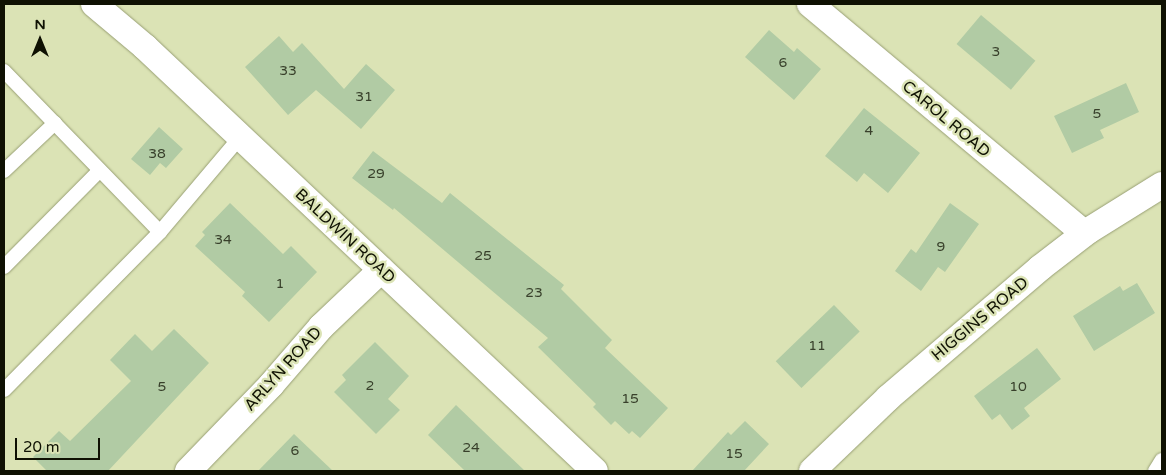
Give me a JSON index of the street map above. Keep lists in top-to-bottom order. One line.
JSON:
{"streets":{"street":["CAROL ROAD","BALDWIN ROAD","HIGGINS ROAD","ARLYN ROAD"]},"crossings":[["CAROL ROAD","HIGGINS ROAD"],["BALDWIN ROAD","ARLYN ROAD"]],"house_numbers":["3","6","33","31","5","4","38","29","34","9","25","1","23","11","2","5","10","15","24","6","15"],"scale_bar":"20 m","north":"top"}
